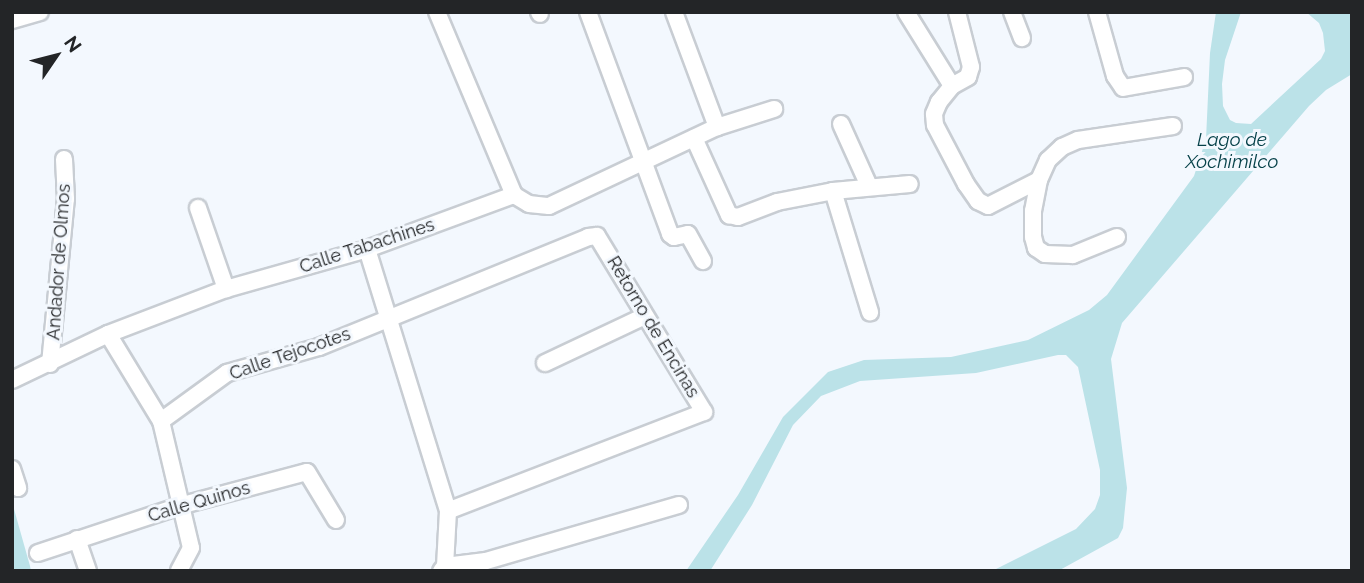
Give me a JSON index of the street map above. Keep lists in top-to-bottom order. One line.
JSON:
{"streets":{"street":["Calle Tabachines","Andador de Olmos","Retorno de Encinas","Calle Tejocotes","Calle Quinos"]},"crossings":[["Calle Tabachines","Andador de Olmos"],["Retorno de Encinas","Calle Tejocotes"]],"water":["Lago de Xochimilco"],"north":"top right"}
